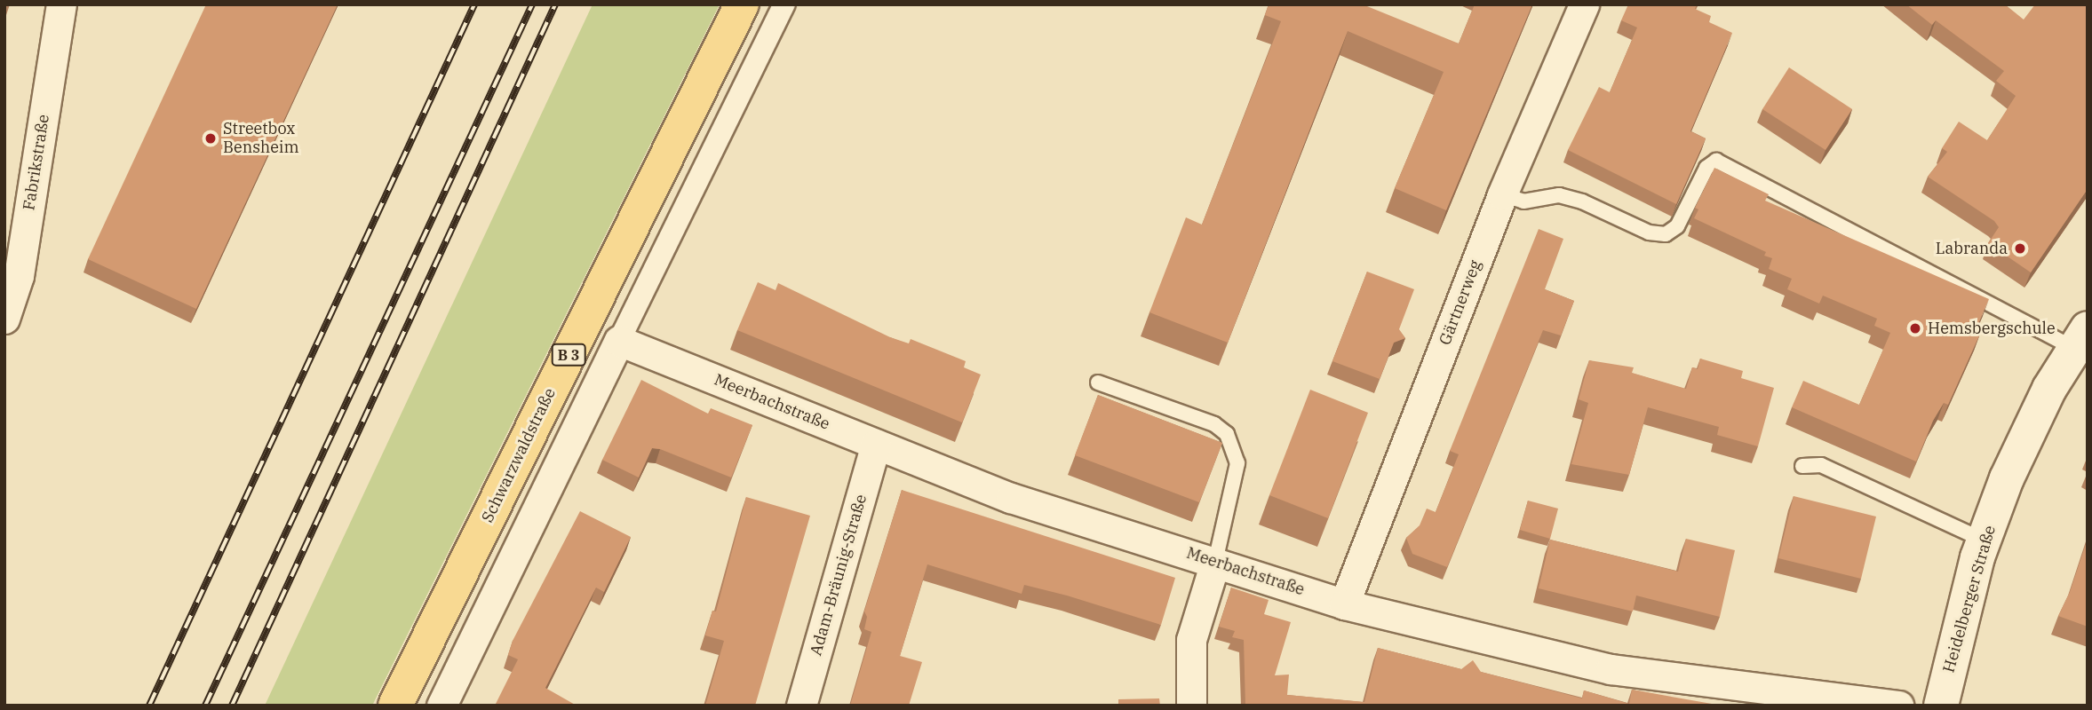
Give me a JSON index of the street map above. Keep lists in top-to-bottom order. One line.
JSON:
{"streets":{"main road":["B 3","Schwarzwaldstraße"],"street":["Fabrikstraße","Gärtnerweg","Meerbachstraße","Adam-Bräunig-Straße","Heidelberger Straße"]},"crossings":[["Gärtnerweg","Meerbachstraße"],["Meerbachstraße","Adam-Bräunig-Straße"]],"places":["Streetbox Bensheim","Labranda","Hemsbergschule"]}
